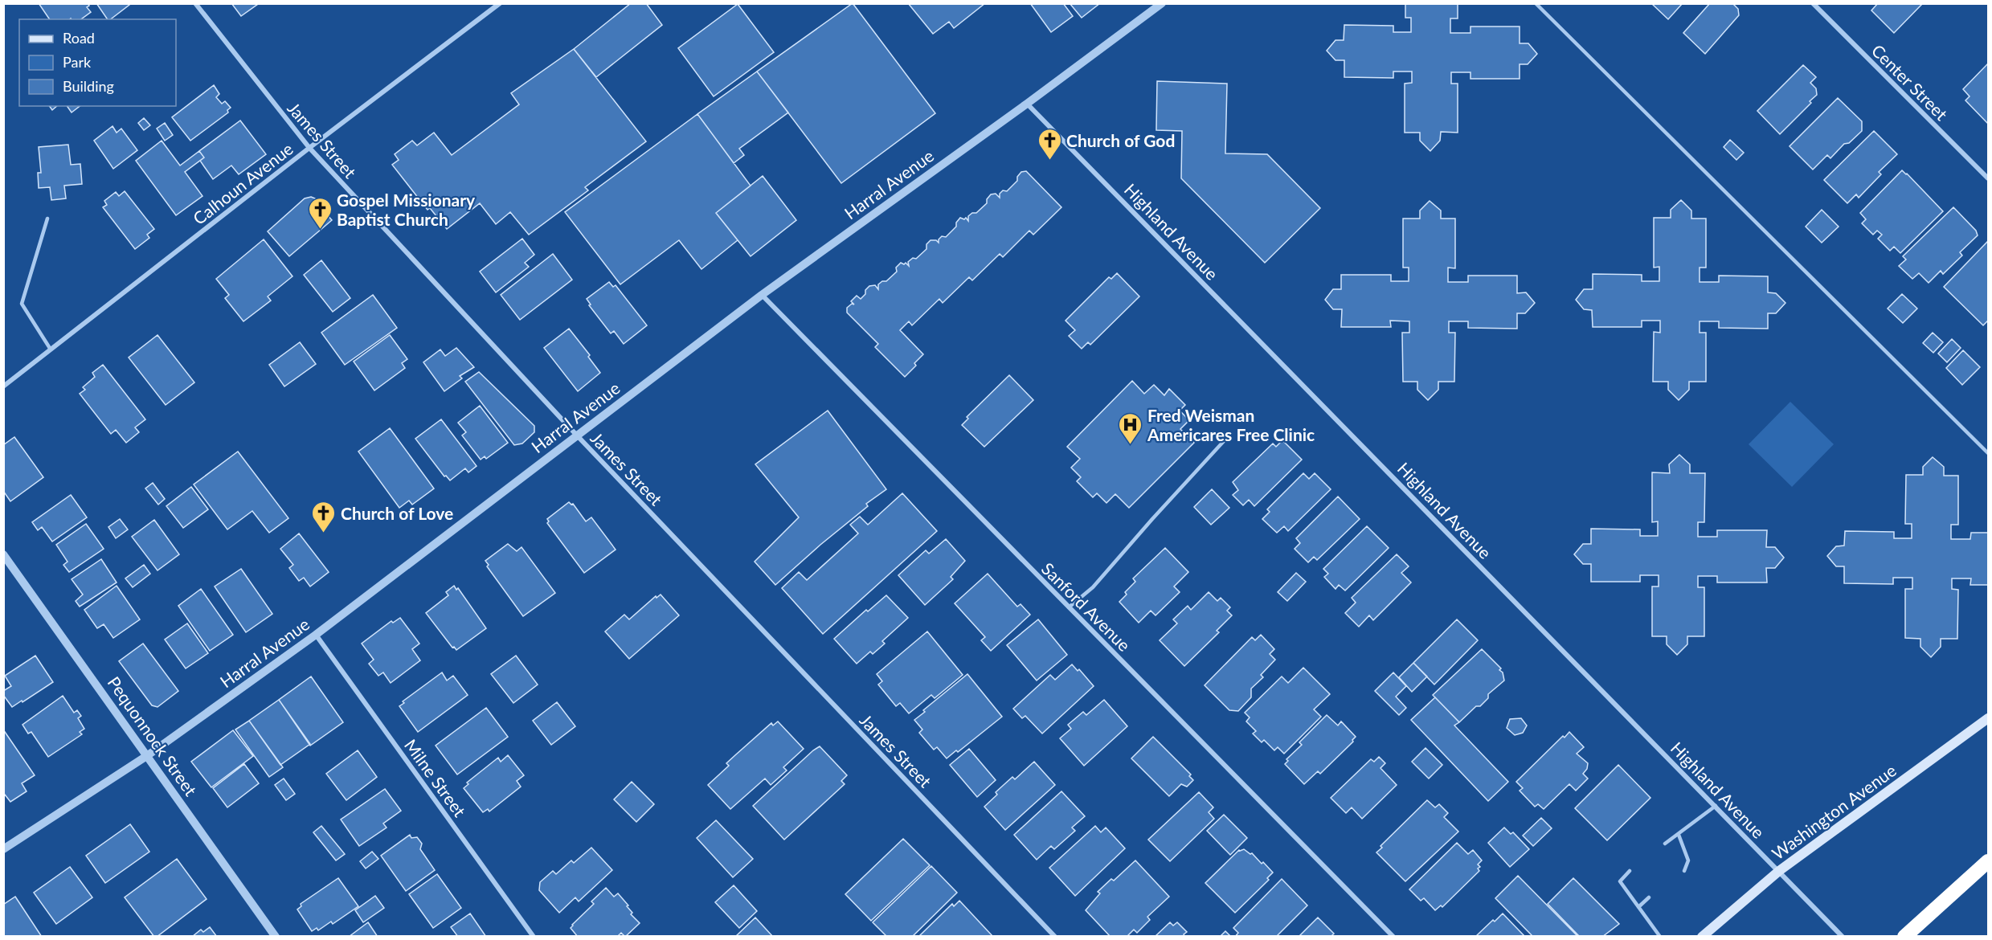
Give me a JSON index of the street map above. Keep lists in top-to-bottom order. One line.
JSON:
{"streets":{"main road":["Washington Avenue"],"street":["Center Street","James Street","Calhoun Avenue","Harral Avenue","Highland Avenue","Sanford Avenue","Pequonnock Street","Milne Street"]},"crossings":[["James Street","Calhoun Avenue"],["James Street","Harral Avenue"],["Harral Avenue","Highland Avenue"],["Harral Avenue","Sanford Avenue"],["Harral Avenue","Pequonnock Street"],["Harral Avenue","Milne Street"],["Highland Avenue","Washington Avenue"]],"places":{"church":["Church of God","Gospel Missionary Baptist Church","Church of Love"],"hospital":["Fred Weisman Americares Free Clinic"]},"legend":["Road","Park","Building"]}
